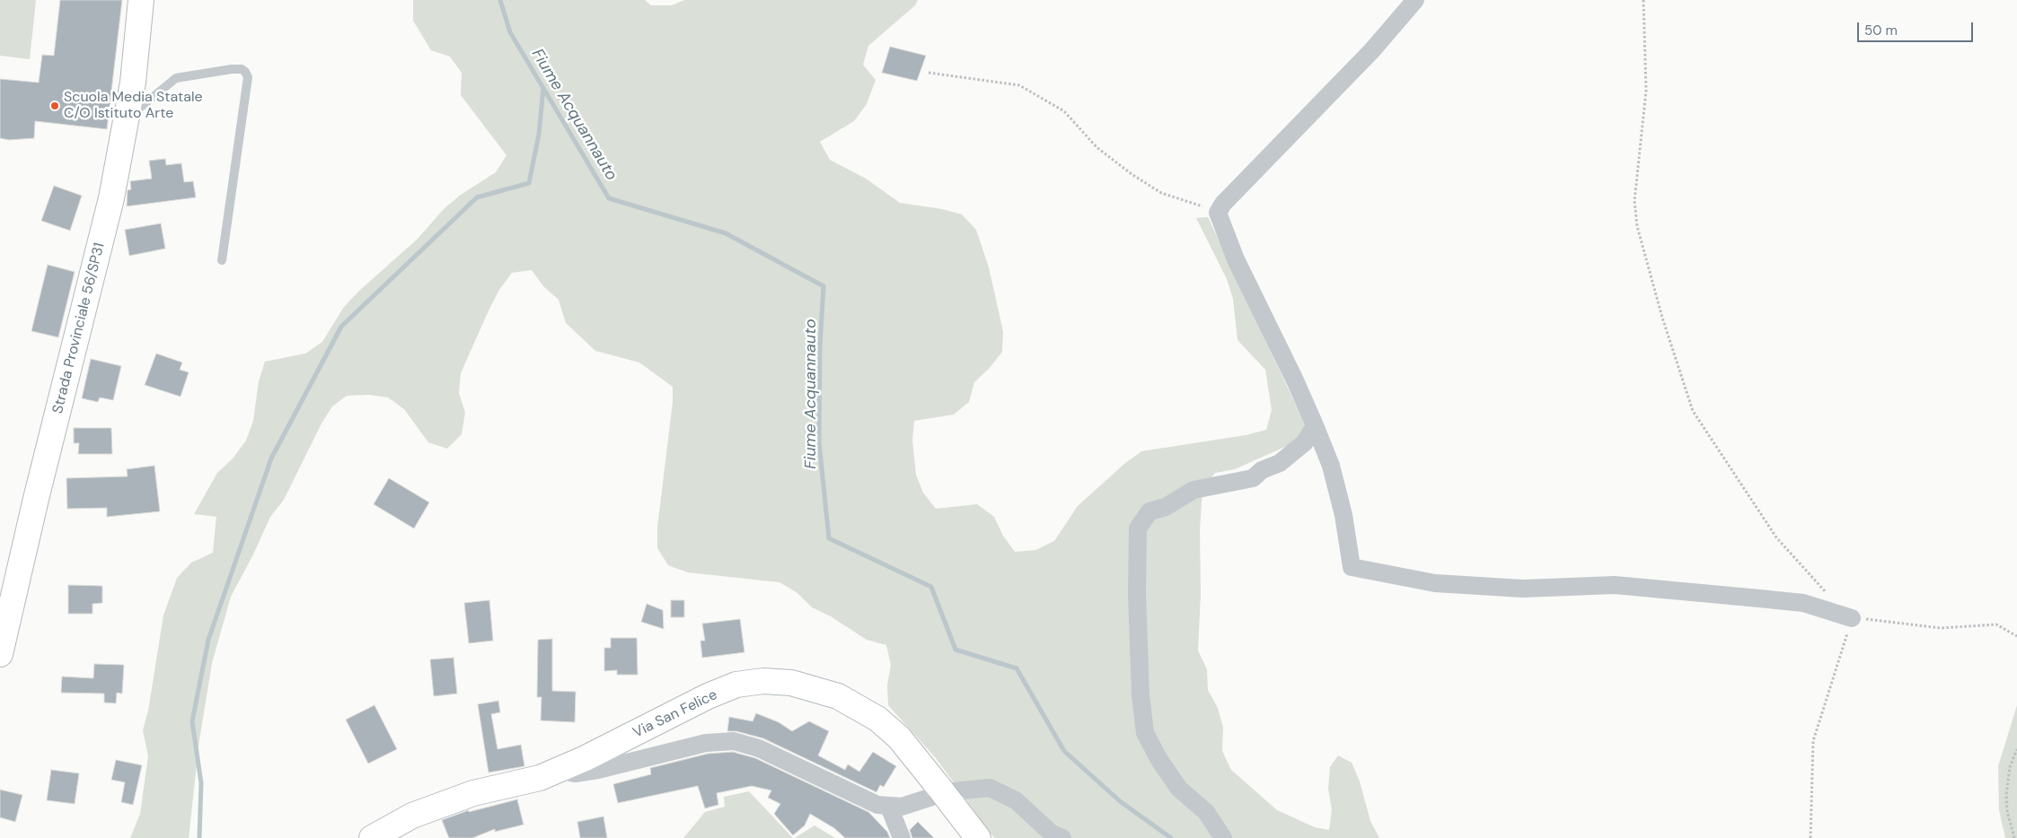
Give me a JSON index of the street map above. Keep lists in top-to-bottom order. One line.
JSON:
{"streets":{"street":["Strada Provinciale 56/SP31","Via San Felice"]},"water":["Fiume Acquannauto"],"places":["Scuola Media Statale C/O Istituto Arte"],"scale_bar":"50 m"}
